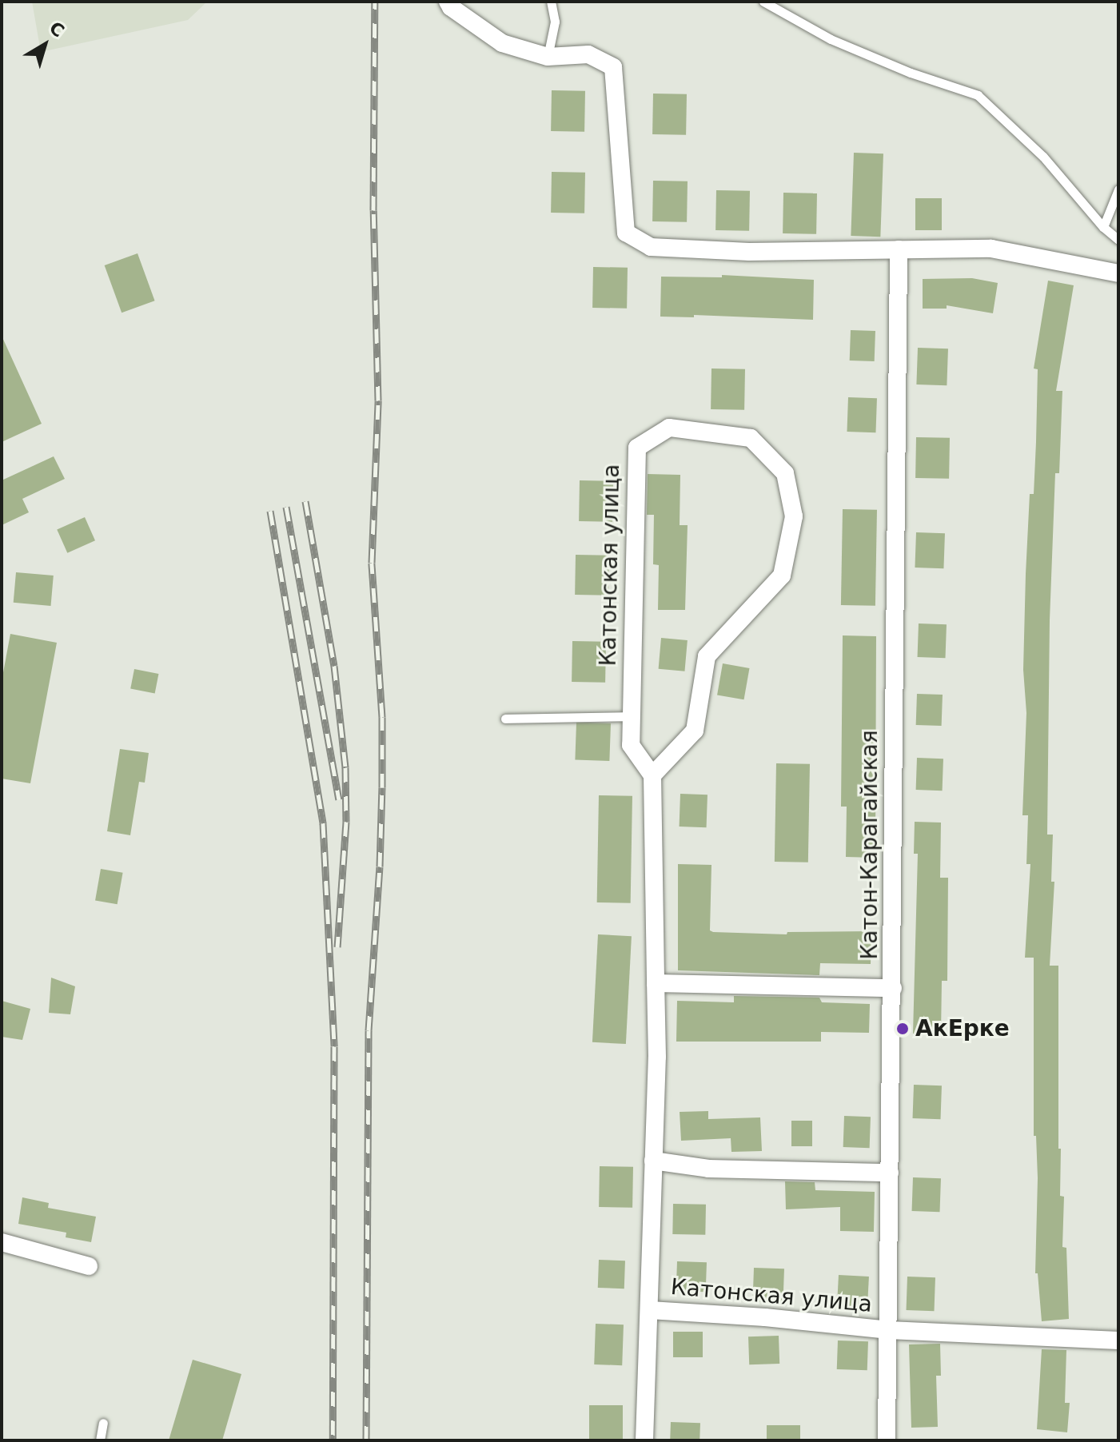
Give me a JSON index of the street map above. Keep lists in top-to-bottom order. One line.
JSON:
{"streets":{"street":["Катонская улица","Катон-Карагайская"]},"crossings":[["Катонская улица","Катон-Карагайская"]],"places":["АкЕрке"],"north":"top right"}
